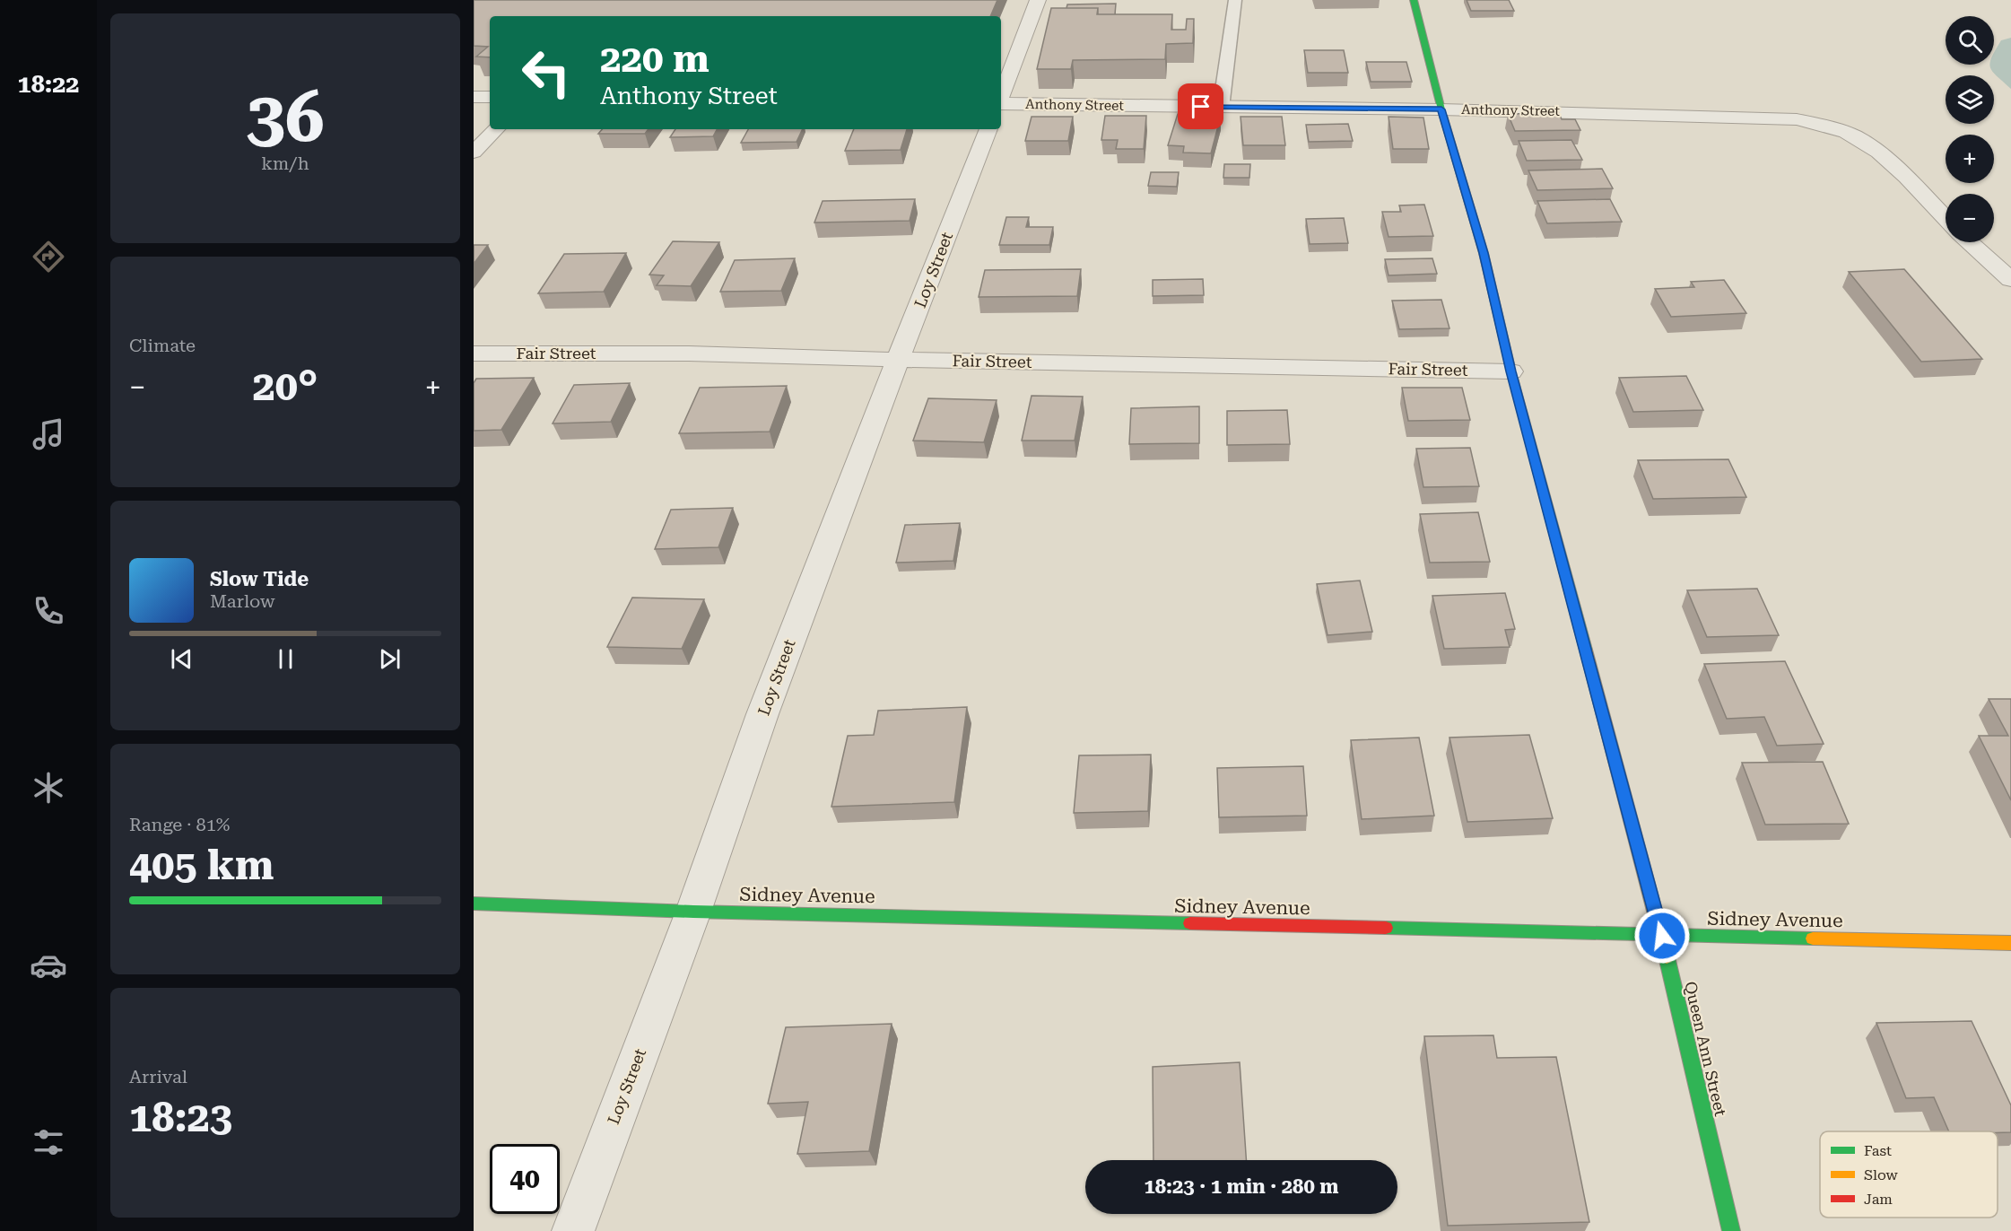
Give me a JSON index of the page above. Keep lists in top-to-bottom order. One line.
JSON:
{"streets":{"street":["Anthony Street","Loy Street","Fair Street","Sidney Avenue","Queen Ann Street"]},"crossings":[["Anthony Street","Queen Ann Street"],["Loy Street","Fair Street"],["Loy Street","Sidney Avenue"],["Fair Street","Queen Ann Street"],["Sidney Avenue","Queen Ann Street"]],"legend":["Fast","Slow","Jam"],"page":{"tabs":"18:22","tile":[["36","km/h"],"Climate",["Range · 81%","405 km"],["Arrival","18:23"]],"map_buttons":["+","−"],"turn":["220 m","Anthony Street"],"heat":["−","20°","+"],"song":["Slow Tide","Marlow"],"limit":"40","trip":"18:23 · 1 min · 280 m"}}
